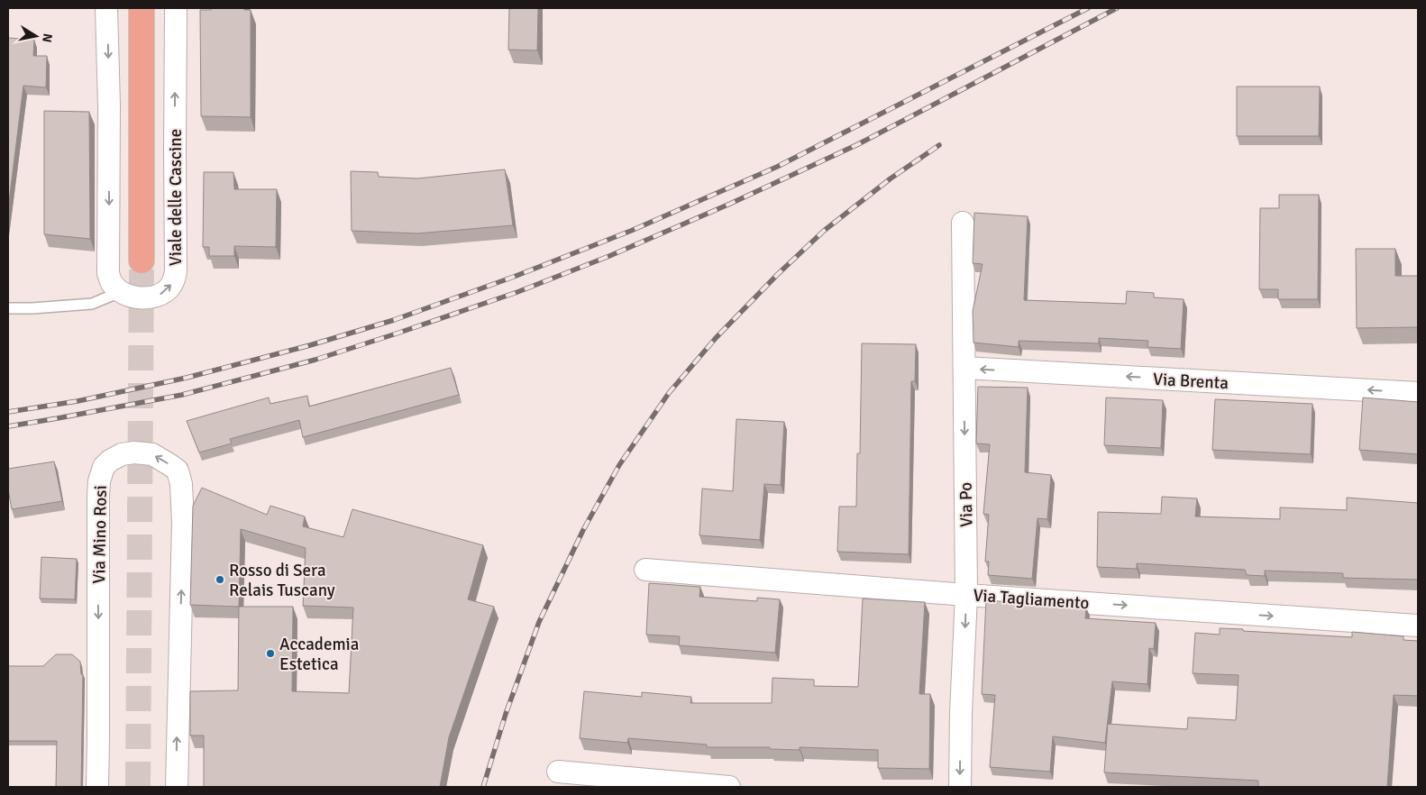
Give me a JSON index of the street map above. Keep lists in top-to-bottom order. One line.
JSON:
{"streets":{"main road":["Viale delle Cascine"],"street":["Via Brenta","Via Po","Via Mino Rosi","Via Tagliamento"]},"crossings":[["Via Brenta","Via Po"],["Via Po","Via Tagliamento"]],"one_way":["Via Brenta","Via Po","Via Tagliamento"],"places":["Rosso di Sera Relais Tuscany","Accademia Estetica"],"north":"right"}
